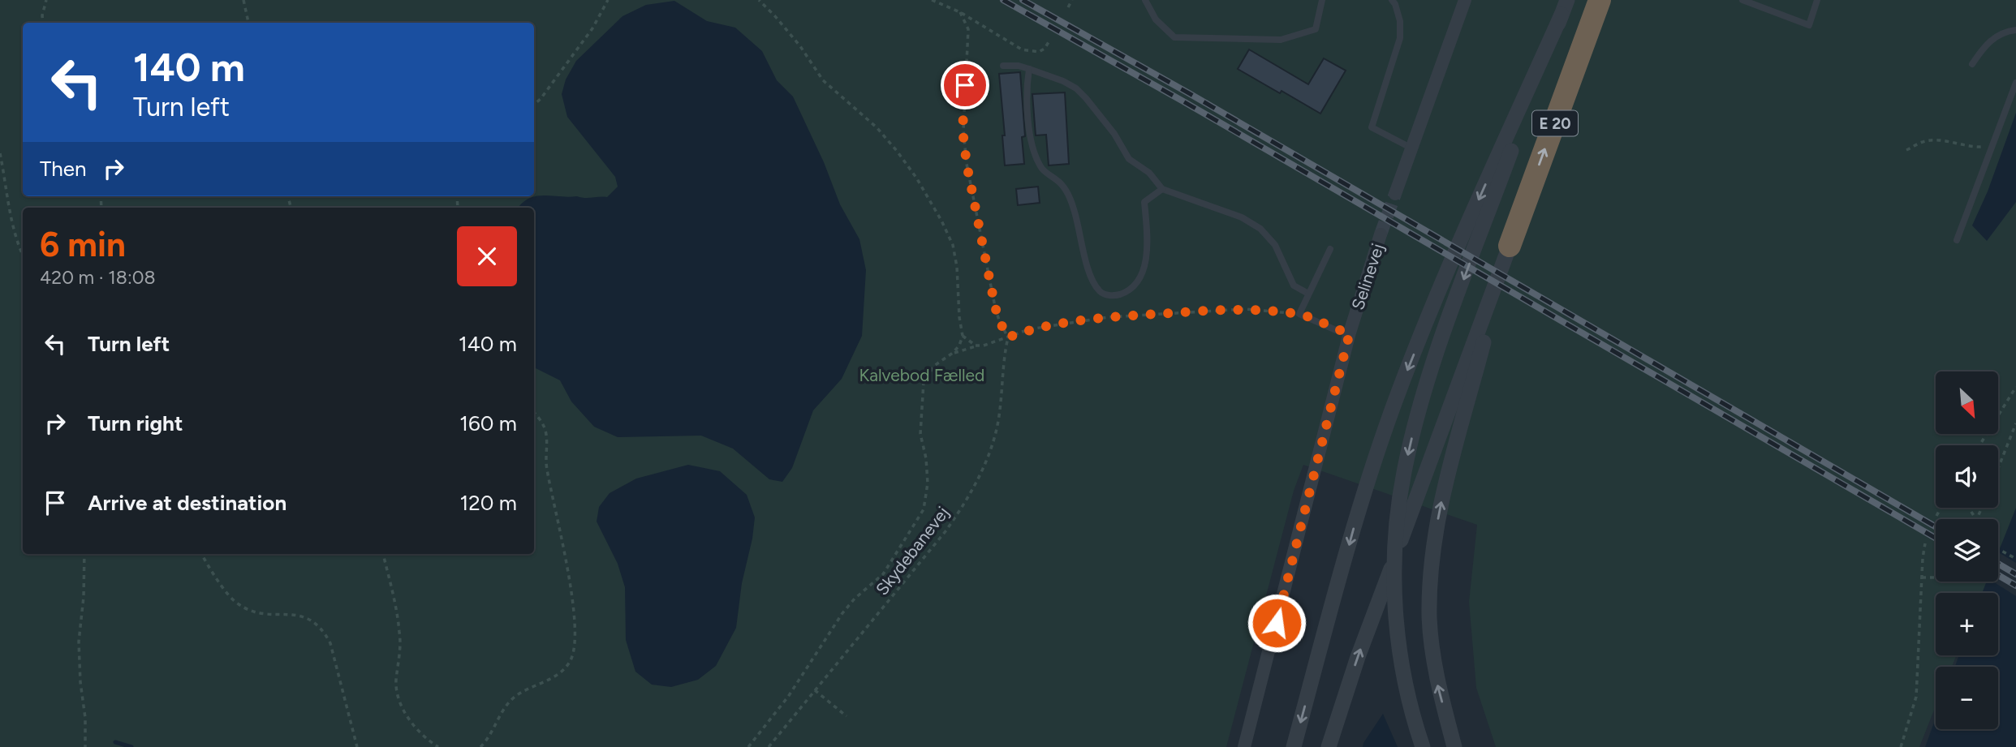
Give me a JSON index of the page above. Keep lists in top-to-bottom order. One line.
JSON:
{"streets":{"highway":["E 20"],"street":["Selinevej"],"path":["Skydebanevej"]},"parks":["Kalvebod Fælled"],"north":"bottom right","page":{"turn":["140 m","Turn left"],"then":"Then","heading":["6 min","420 m · 18:08"],"list":[{"name":"Turn left","value":"140 m"},{"name":"Turn right","value":"160 m"},{"name":"Arrive at destination","value":"120 m"}],"map_buttons":["+","−"]}}
